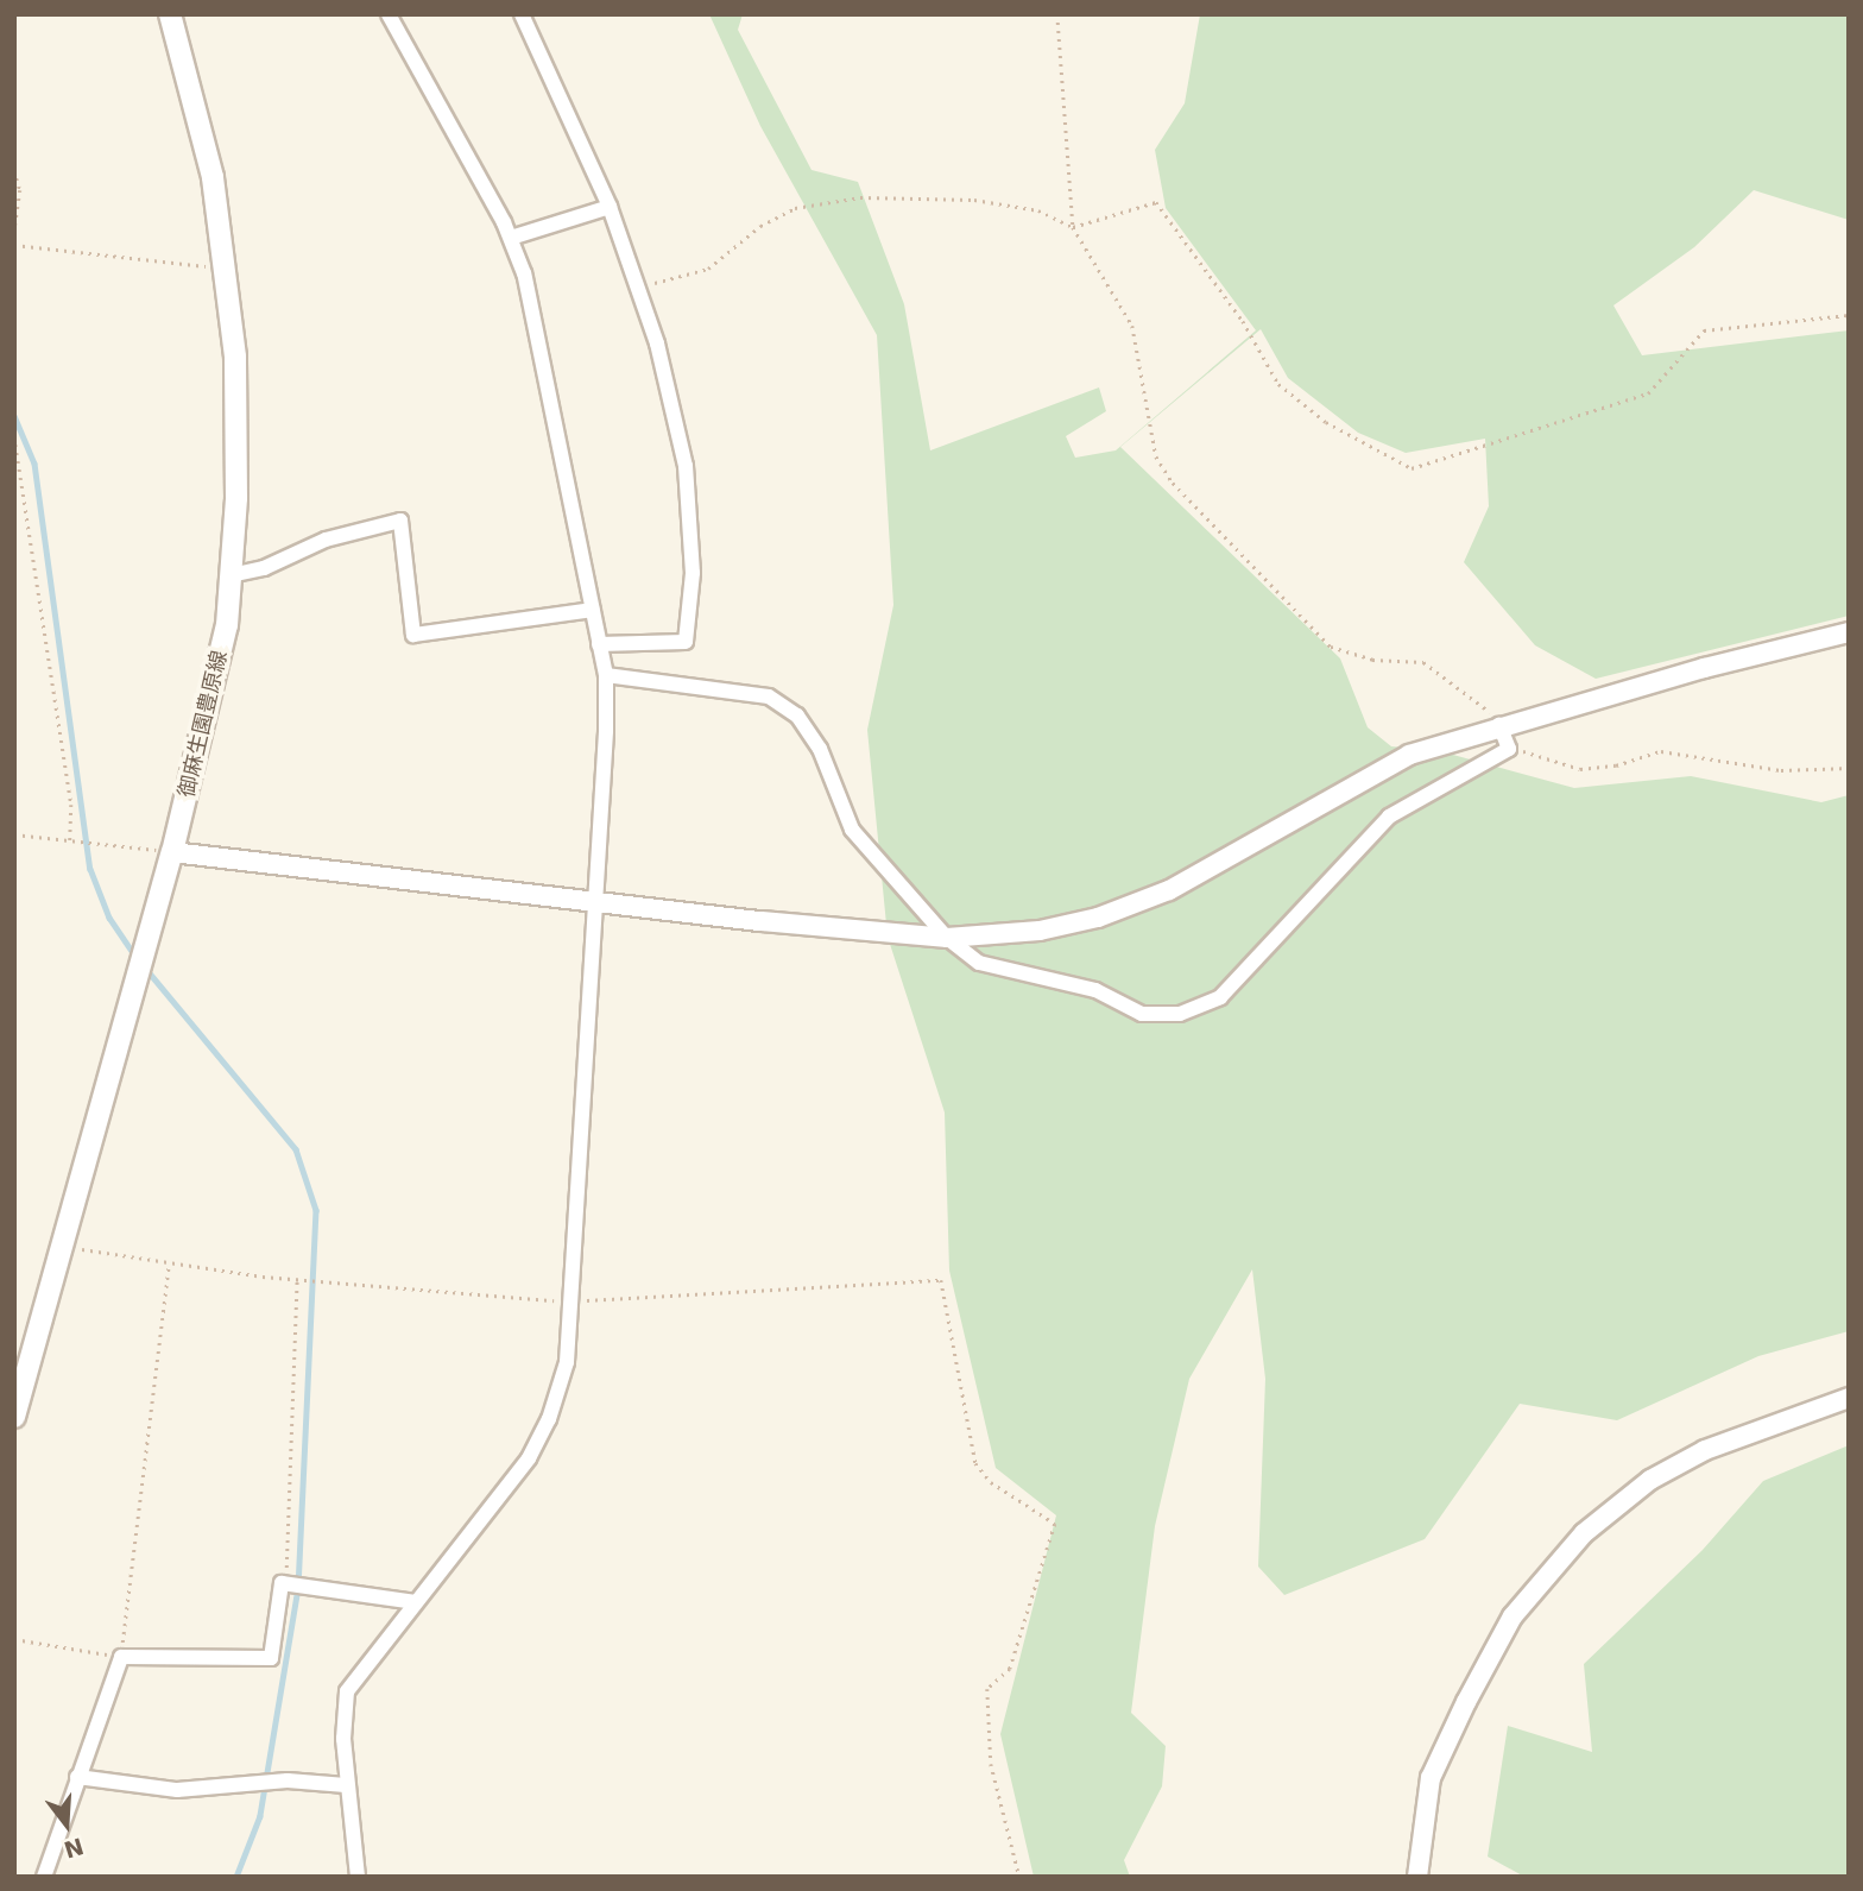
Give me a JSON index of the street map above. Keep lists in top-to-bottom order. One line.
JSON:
{"streets":{"main road":["御麻生園豊原線"]},"north":"bottom"}
